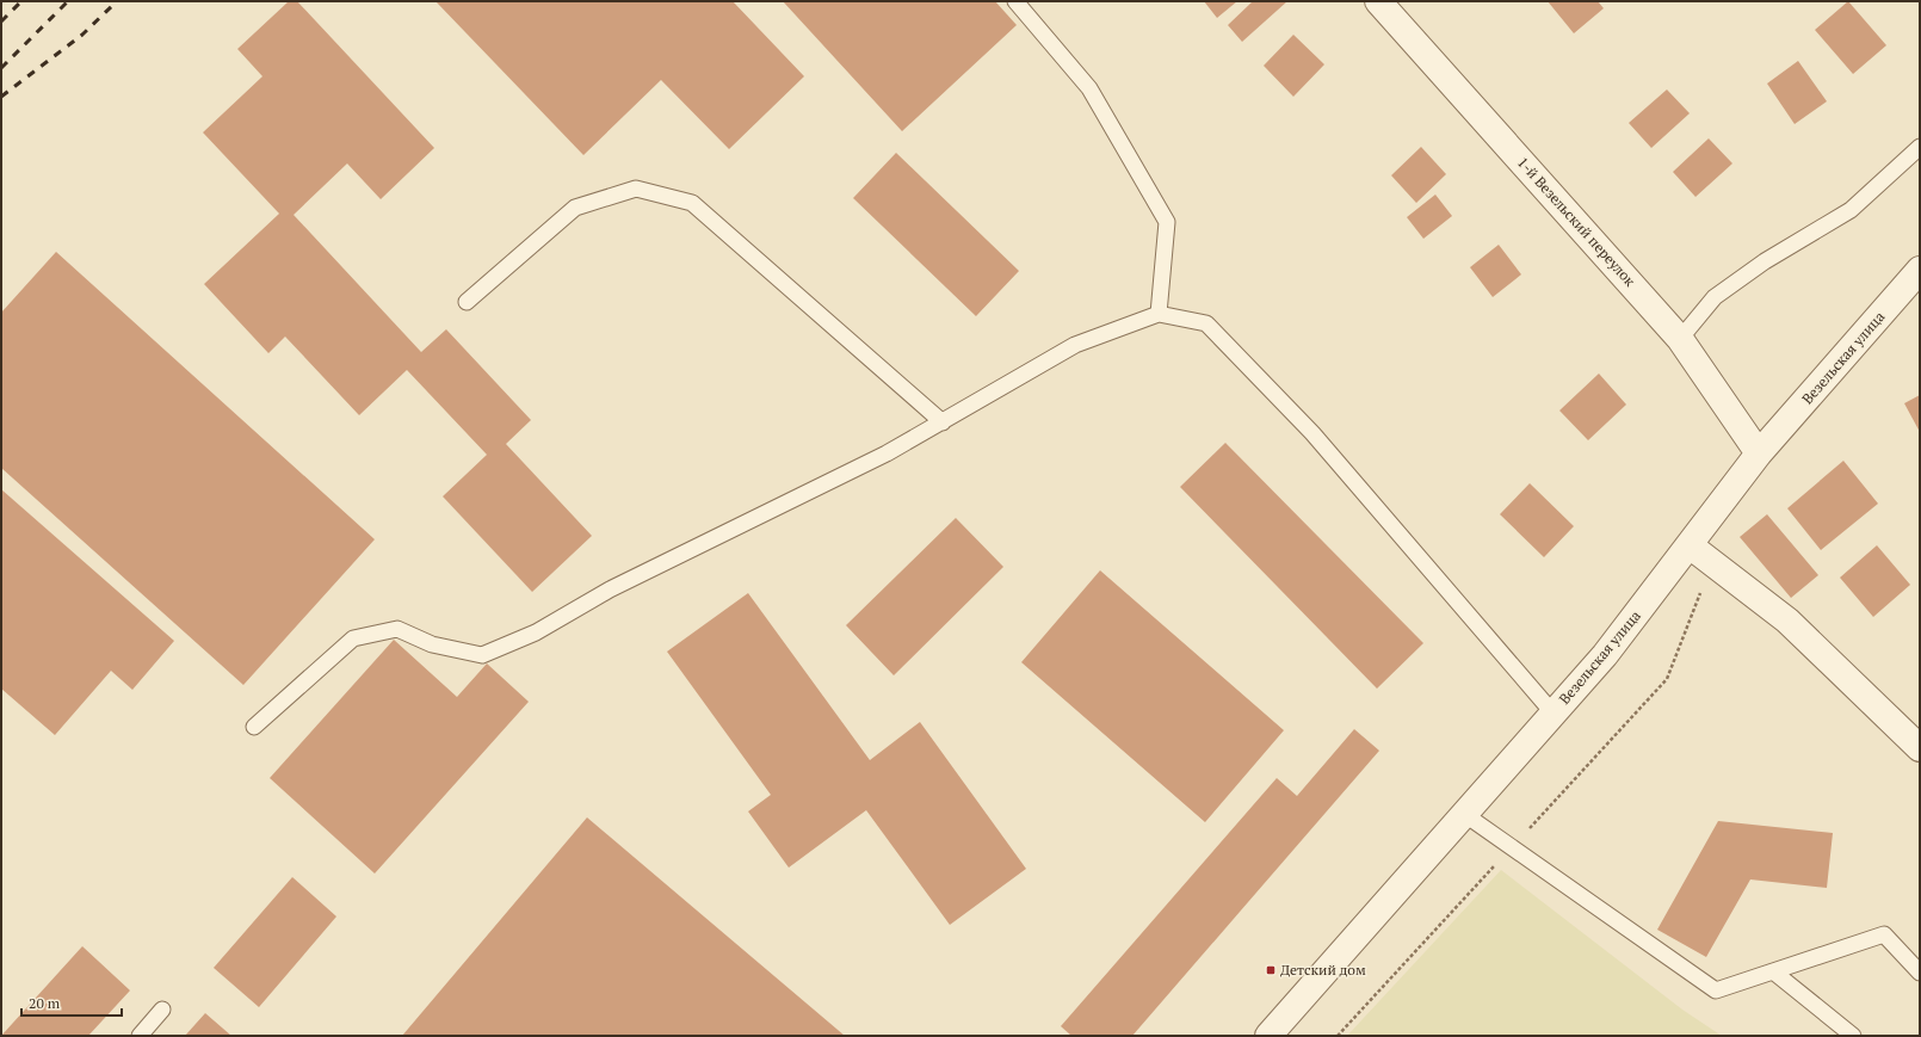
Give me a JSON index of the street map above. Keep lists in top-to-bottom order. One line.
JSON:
{"streets":{"street":["1-й Везельский переулок","Везельская улица"]},"crossings":[["1-й Везельский переулок","Везельская улица"]],"places":{"transit":["Детский дом"]},"scale_bar":"20 m"}
